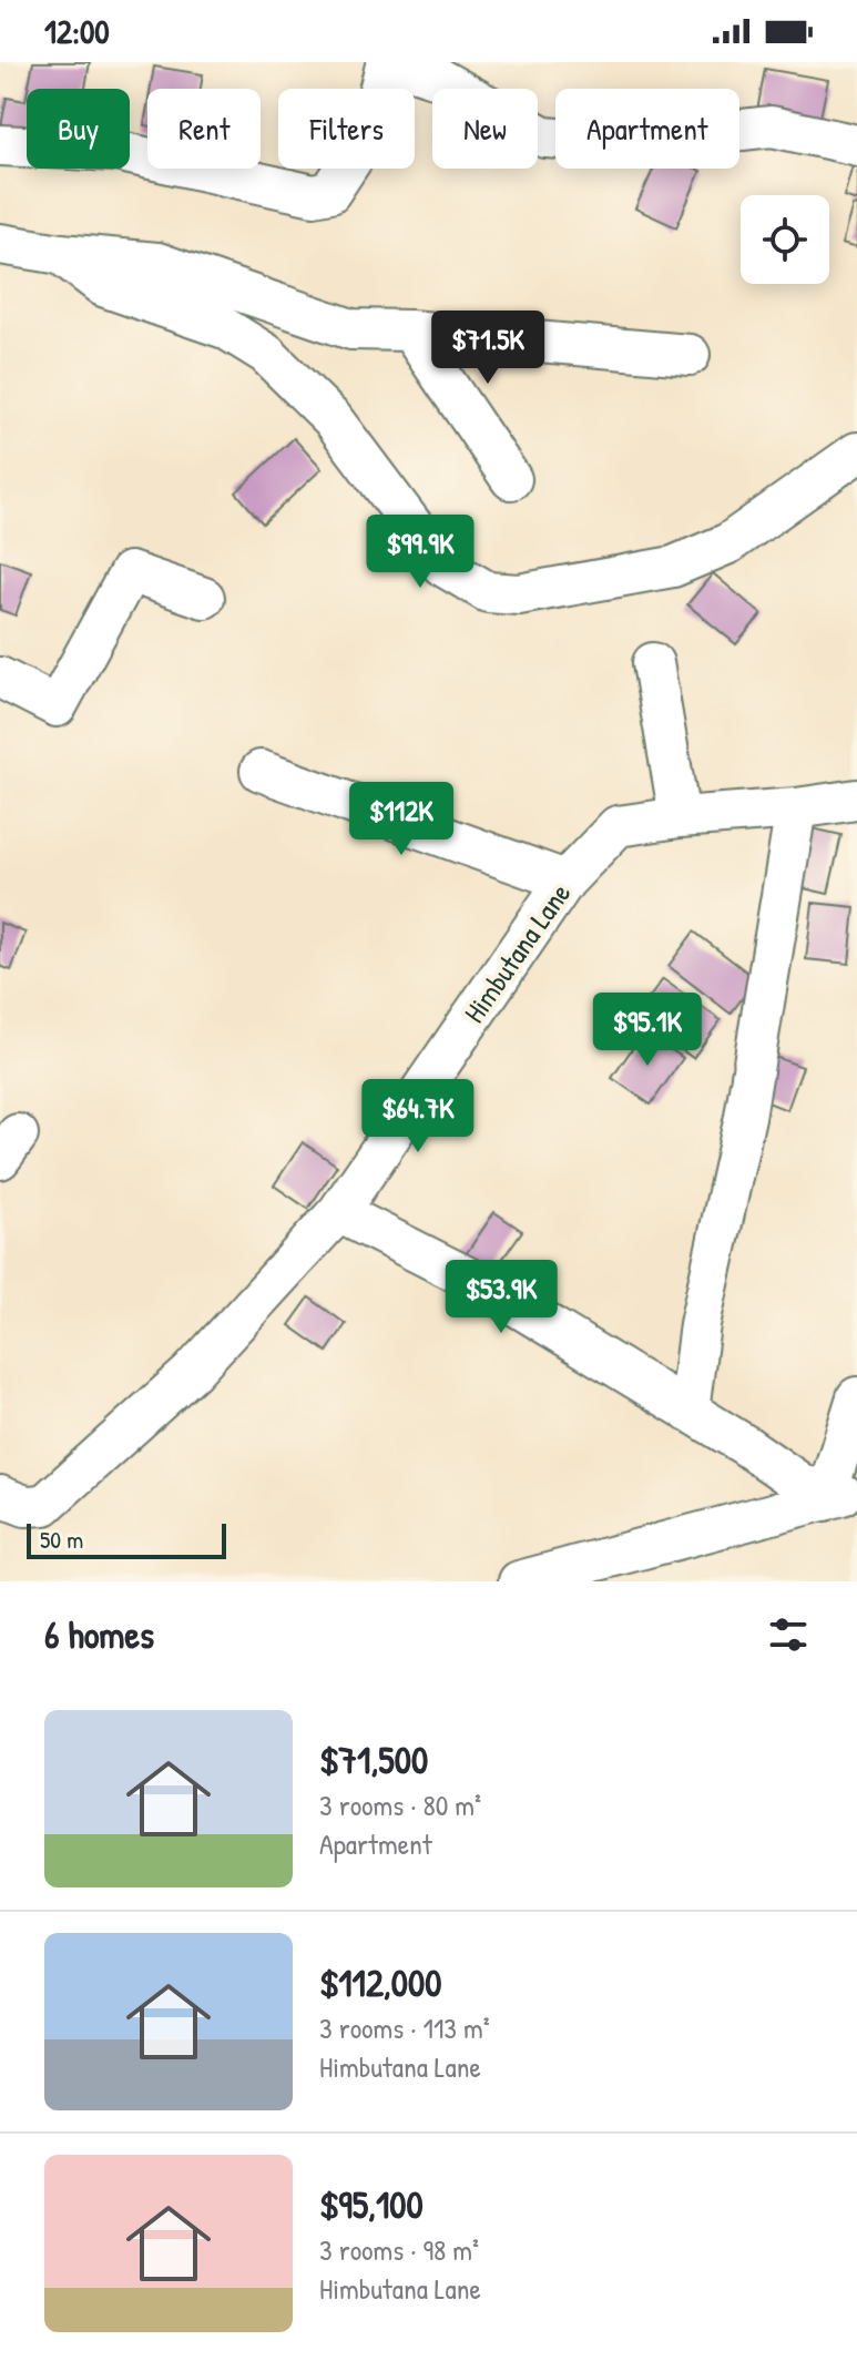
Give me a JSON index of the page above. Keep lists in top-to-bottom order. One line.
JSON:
{"streets":{"street":["Himbutana Lane"]},"scale_bar":"50 m","page":{"status":"12:00","chip":["Buy","Rent","Filters","New","Apartment"],"price":["$71.5K","$99.9K","$112K","$95.1K","$64.7K","$53.9K"],"scale":"50 m","heading":"6 homes","list":[{"name":"$71,500","note":"3 rooms · 80 m² · Apartment"},{"name":"$112,000","note":"3 rooms · 113 m² · Himbutana Lane"},{"name":"$95,100","note":"3 rooms · 98 m² · Himbutana Lane"}]}}
